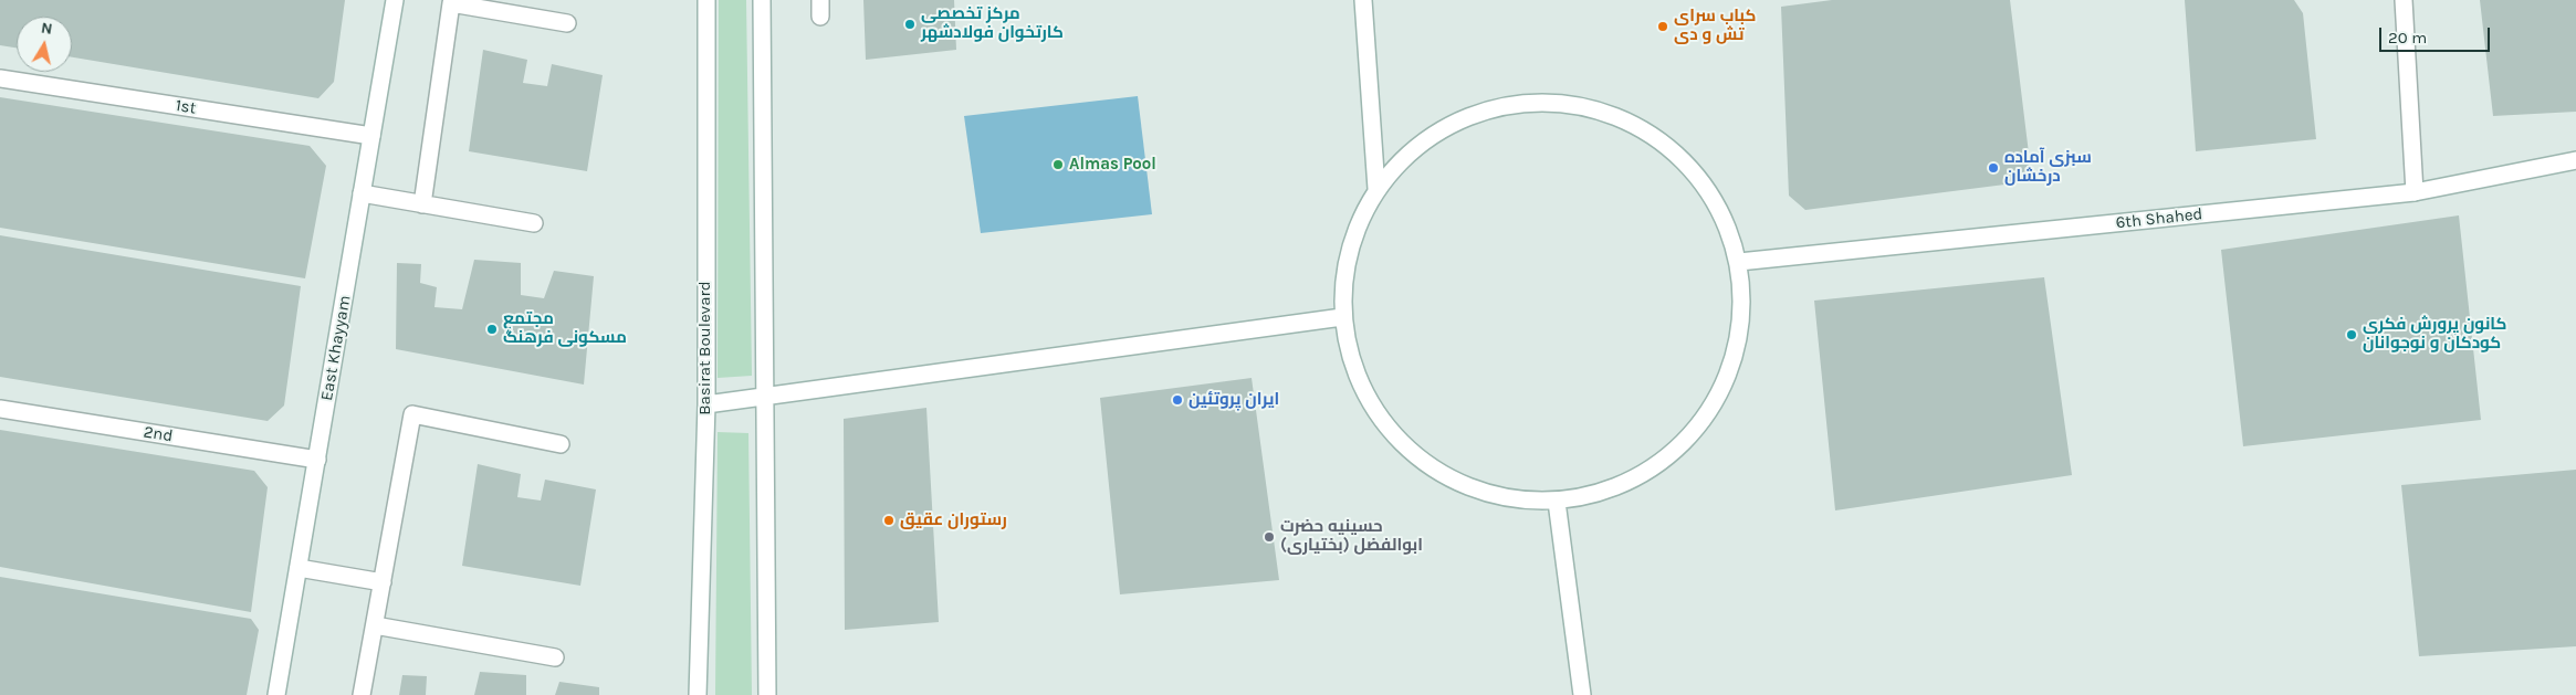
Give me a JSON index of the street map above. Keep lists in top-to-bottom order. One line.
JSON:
{"streets":{"street":["1st","6th Shahed","East Khayyam","Basirat Boulevard","2nd"]},"crossings":[["1st","East Khayyam"],["East Khayyam","2nd"]],"places":["مرکز تخصصی کارتخوان فولادشهر","کباب سرای تش و دی","Almas Pool","سبزی آماده درخشان","مجتمع مسکونی فرهنگ","کانون پرورش فکری کودکان و نوجوانان","ایران پروتئین","رستوران عقیق","حسینیه حضرت ابوالفضل (بختیاری)"],"scale_bar":"20 m","north":"top"}
